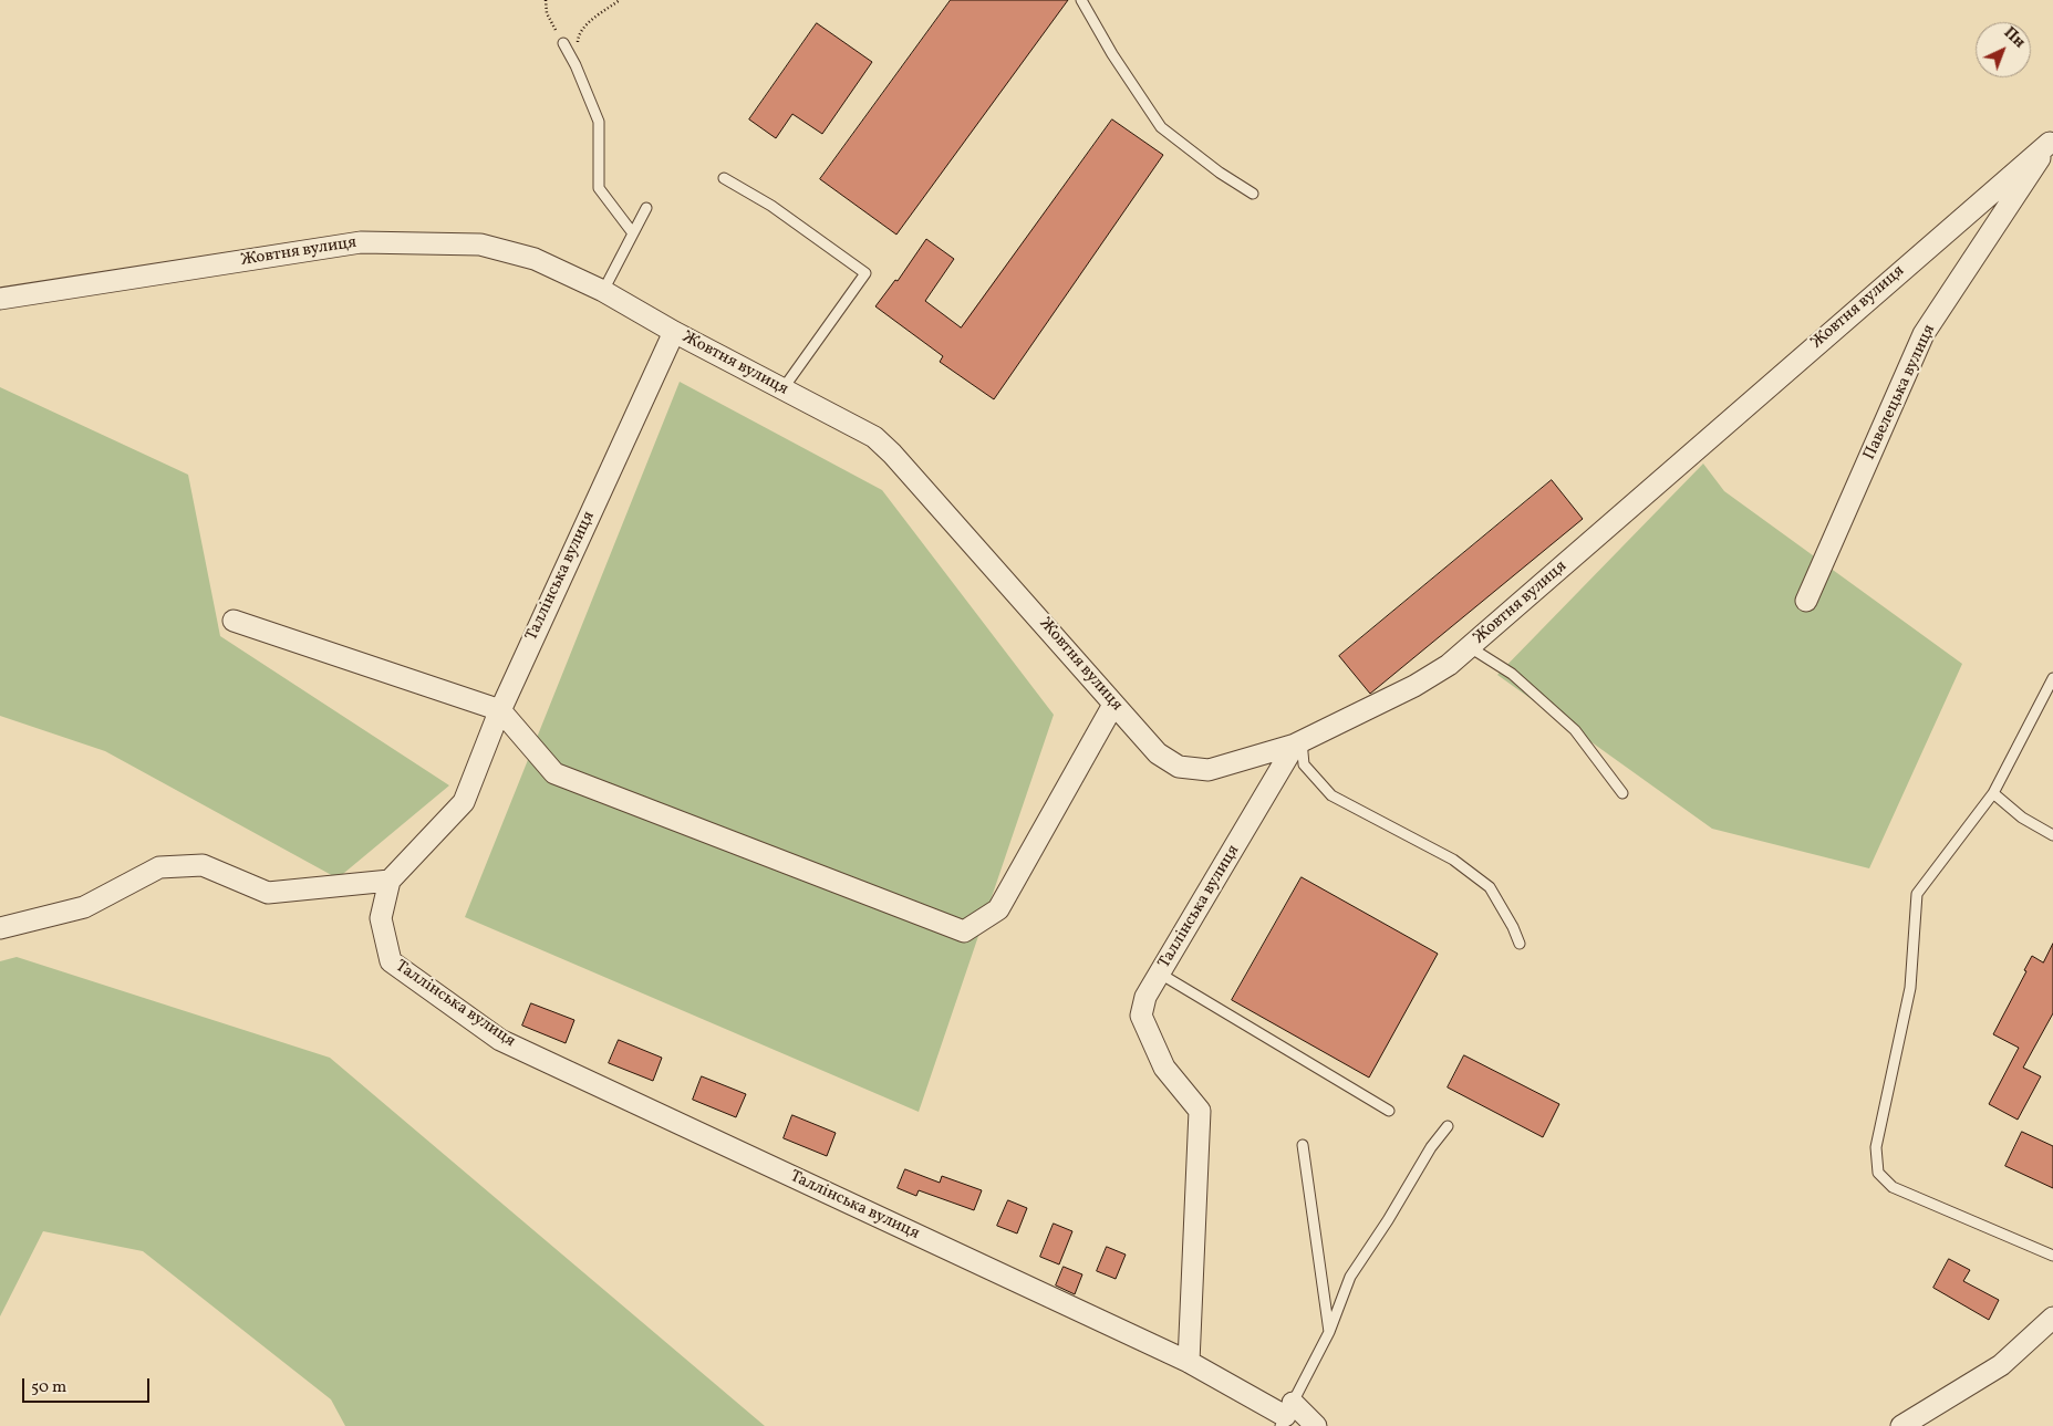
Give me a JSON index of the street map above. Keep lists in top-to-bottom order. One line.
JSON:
{"streets":{"street":["Жовтня вулиця","Павелецька вулиця","Таллінська вулиця"]},"crossings":[["Жовтня вулиця","Павелецька вулиця"],["Жовтня вулиця","Таллінська вулиця"]],"scale_bar":"50 m","north":"top right"}
